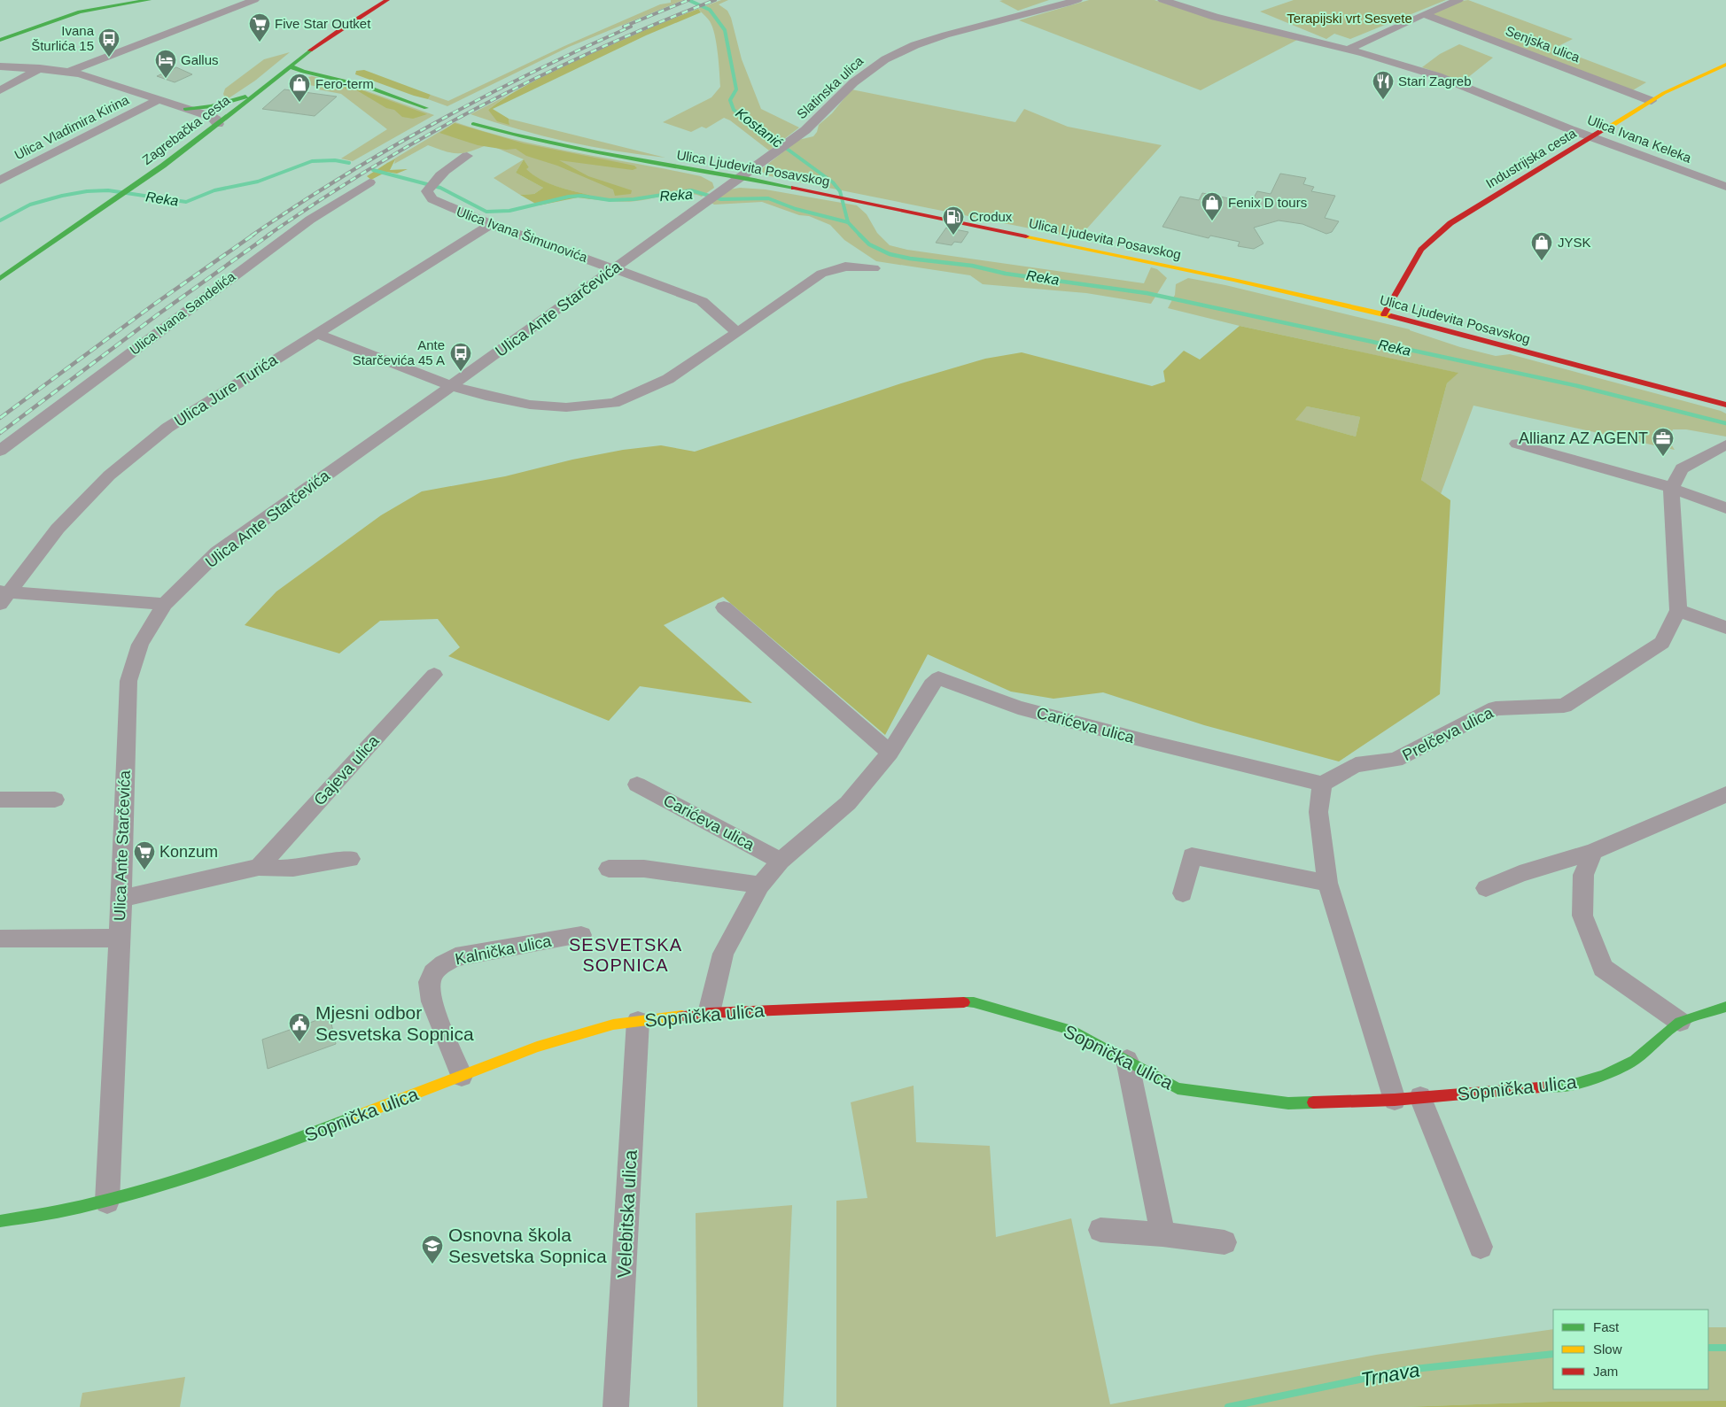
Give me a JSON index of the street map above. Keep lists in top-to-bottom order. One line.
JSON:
{"streets":{"main road":["Zagrebačka cesta","Industrijska cesta","Ulica Ljudevita Posavskog","Sopnička ulica"],"street":["Senjska ulica","Slatinska ulica","Ulica Vladimira Kirina","Ulica Ivana Keleka","Ulica Ivana Šimunovića","Ulica Ante Starčevića","Ulica Ivana Sandelića","Ulica Jure Turića","Carićeva ulica","Prelčeva ulica","Gajeva ulica","Kalnička ulica","Velebitska ulica"]},"crossings":[["Senjska ulica","Industrijska cesta"],["Slatinska ulica","Ulica Ljudevita Posavskog"],["Slatinska ulica","Ulica Ante Starčevića"],["Ulica Ivana Keleka","Industrijska cesta"],["Industrijska cesta","Ulica Ljudevita Posavskog"],["Ulica Ljudevita Posavskog","Ulica Ante Starčevića"],["Ulica Ivana Šimunovića","Ulica Ante Starčevića"],["Ulica Ivana Šimunovića","Ulica Jure Turića"],["Ulica Ante Starčevića","Sopnička ulica"],["Carićeva ulica","Prelčeva ulica"],["Carićeva ulica","Sopnička ulica"],["Kalnička ulica","Sopnička ulica"],["Sopnička ulica","Velebitska ulica"]],"districts":["SESVETSKA SOPNICA"],"water":["Kostanić","Reka","Trnava"],"parks":["Terapijski vrt Sesvete"],"places":{"supermarket":["Five Star Outket","Konzum"],"bus stop":["Ivana Šturlića 15","Ante Starčevića 45 A"],"hotel":["Gallus"],"restaurant":["Stari Zagreb"],"shop":["Fero-term","Fenix D tours","JYSK"],"fuel station":["Crodux"],"office":["Allianz AZ AGENT"],"public building":["Mjesni odbor Sesvetska Sopnica"],"school or university":["Osnovna škola Sesvetska Sopnica"]},"legend":["Fast","Slow","Jam"]}
